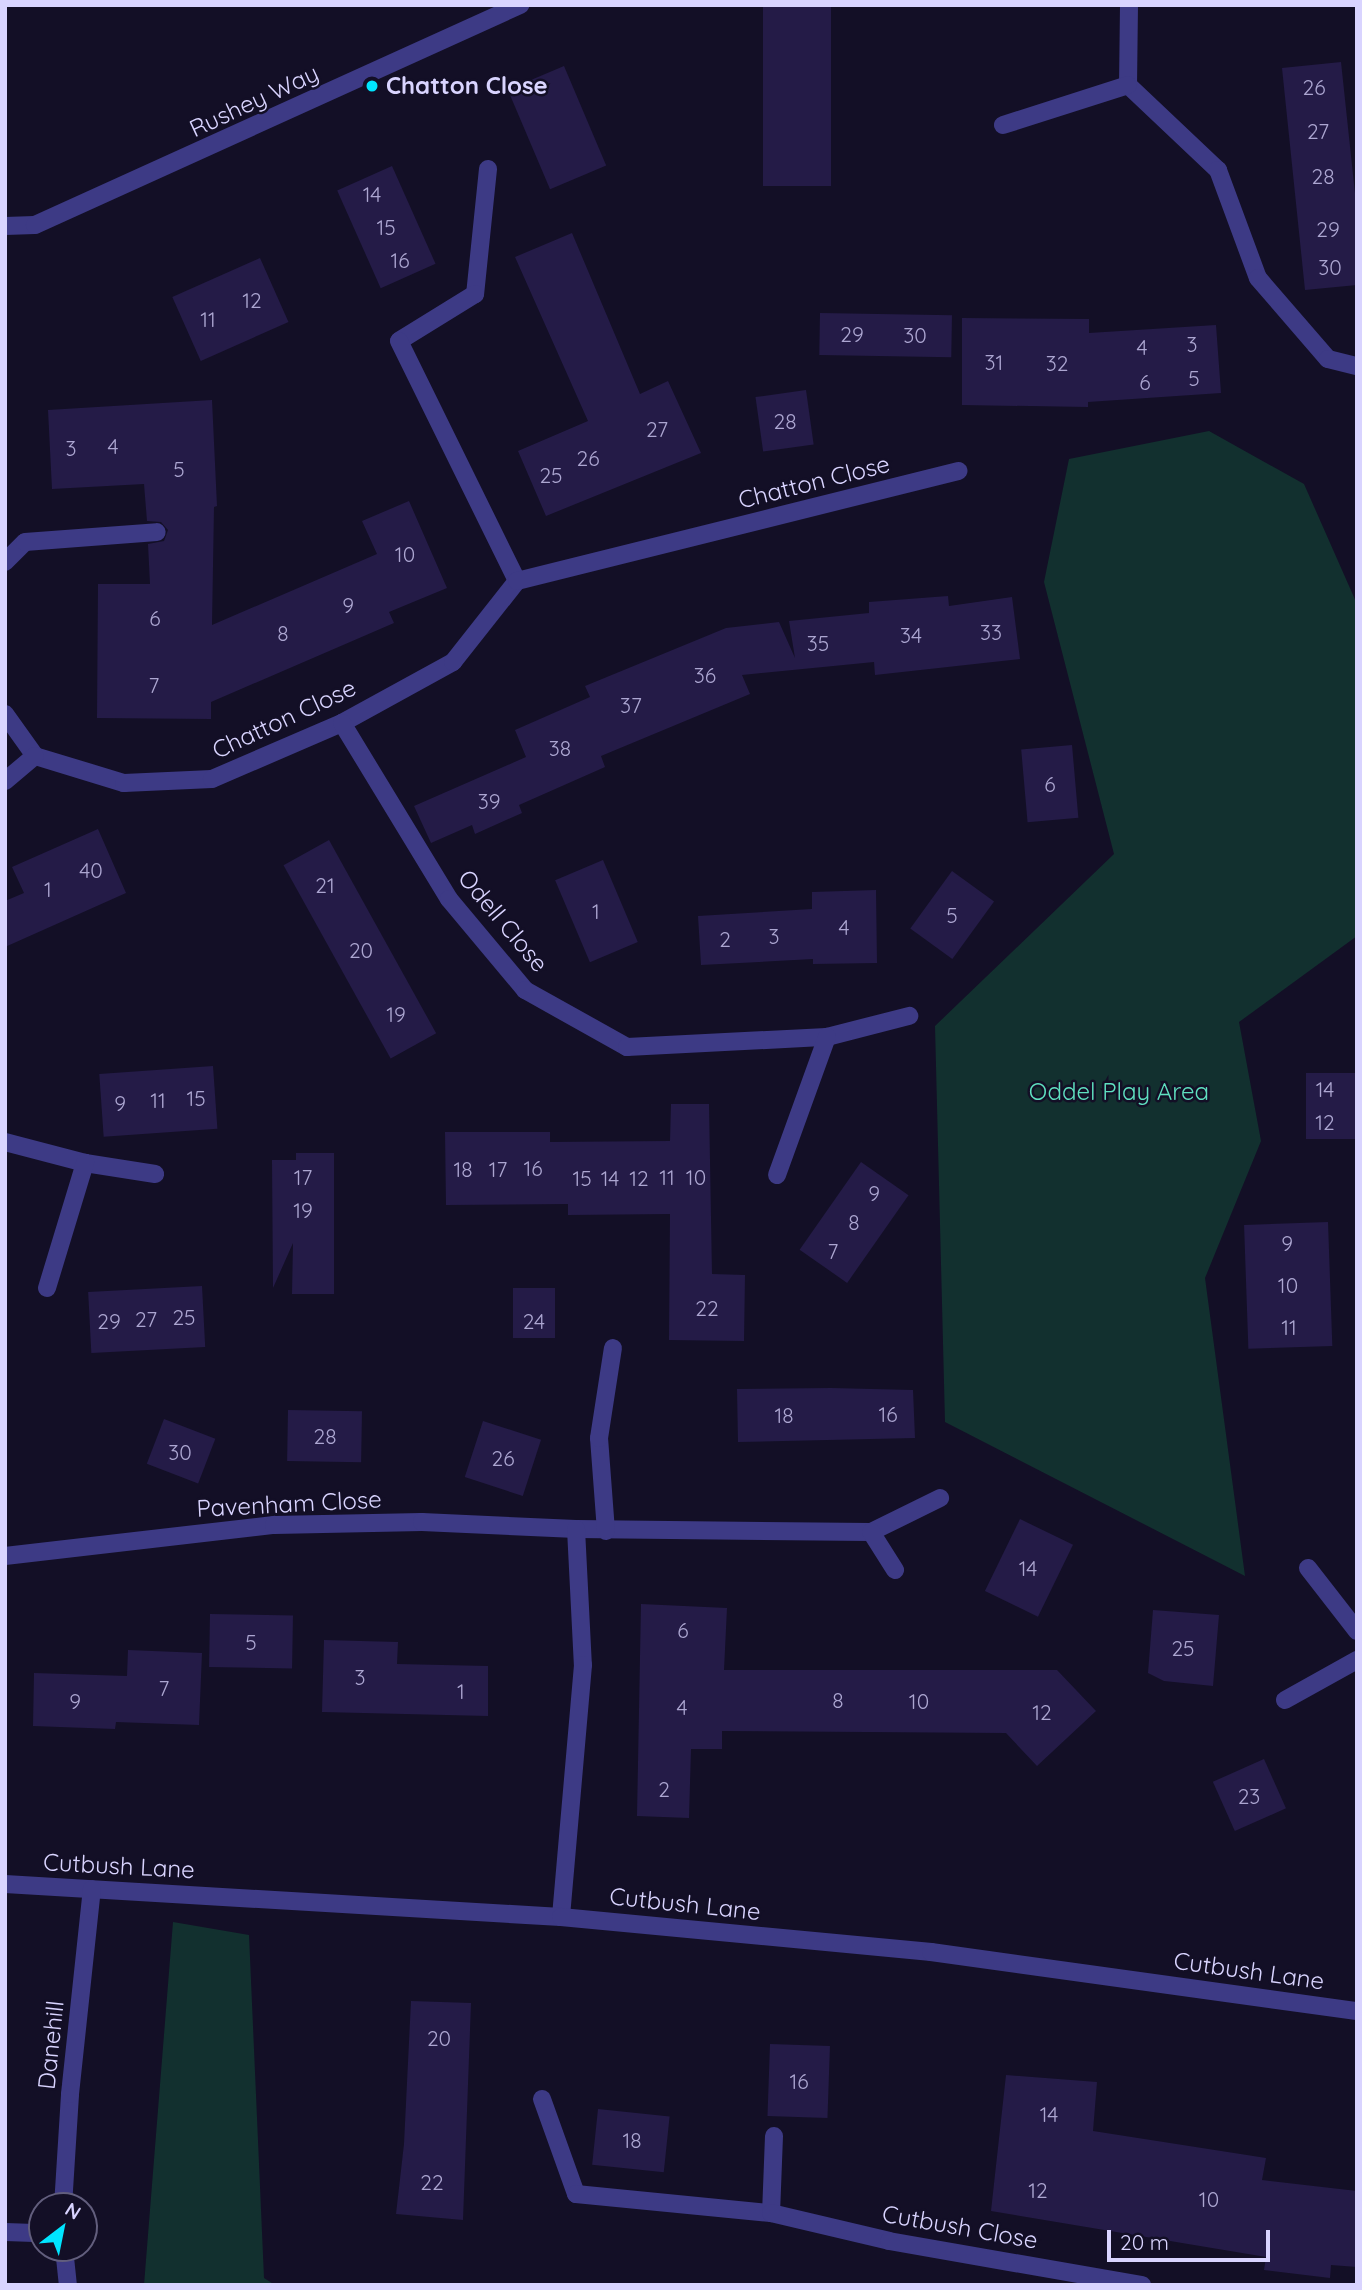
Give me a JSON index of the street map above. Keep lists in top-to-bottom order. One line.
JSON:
{"streets":{"street":["Rushey Way","Chatton Close","Odell Close","Pavenham Close","Cutbush Lane","Danehill","Cutbush Close"]},"crossings":[["Chatton Close","Odell Close"],["Cutbush Lane","Danehill"]],"parks":["Oddel Play Area"],"places":["Chatton Close"],"house_numbers":["26","27","28","14","15","29","16","30","12","11","29","30","3","4","31","32","5","6","28","27","4","3","26","5","25","10","9","6","33","8","34","35","36","7","37","38","6","39","40","21","1","1","5","4","3","2","20","19","14","15","11","9","12","16","18","17","17","11","10","15","14","12","9","19","8","9","7","10","22","25","27","29","24","11","16","18","28","30","26","14","6","5","25","3","7","1","8","9","10","4","12","2","23","20","16","14","18","22","12","10"],"scale_bar":"20 m","north":"top right"}
